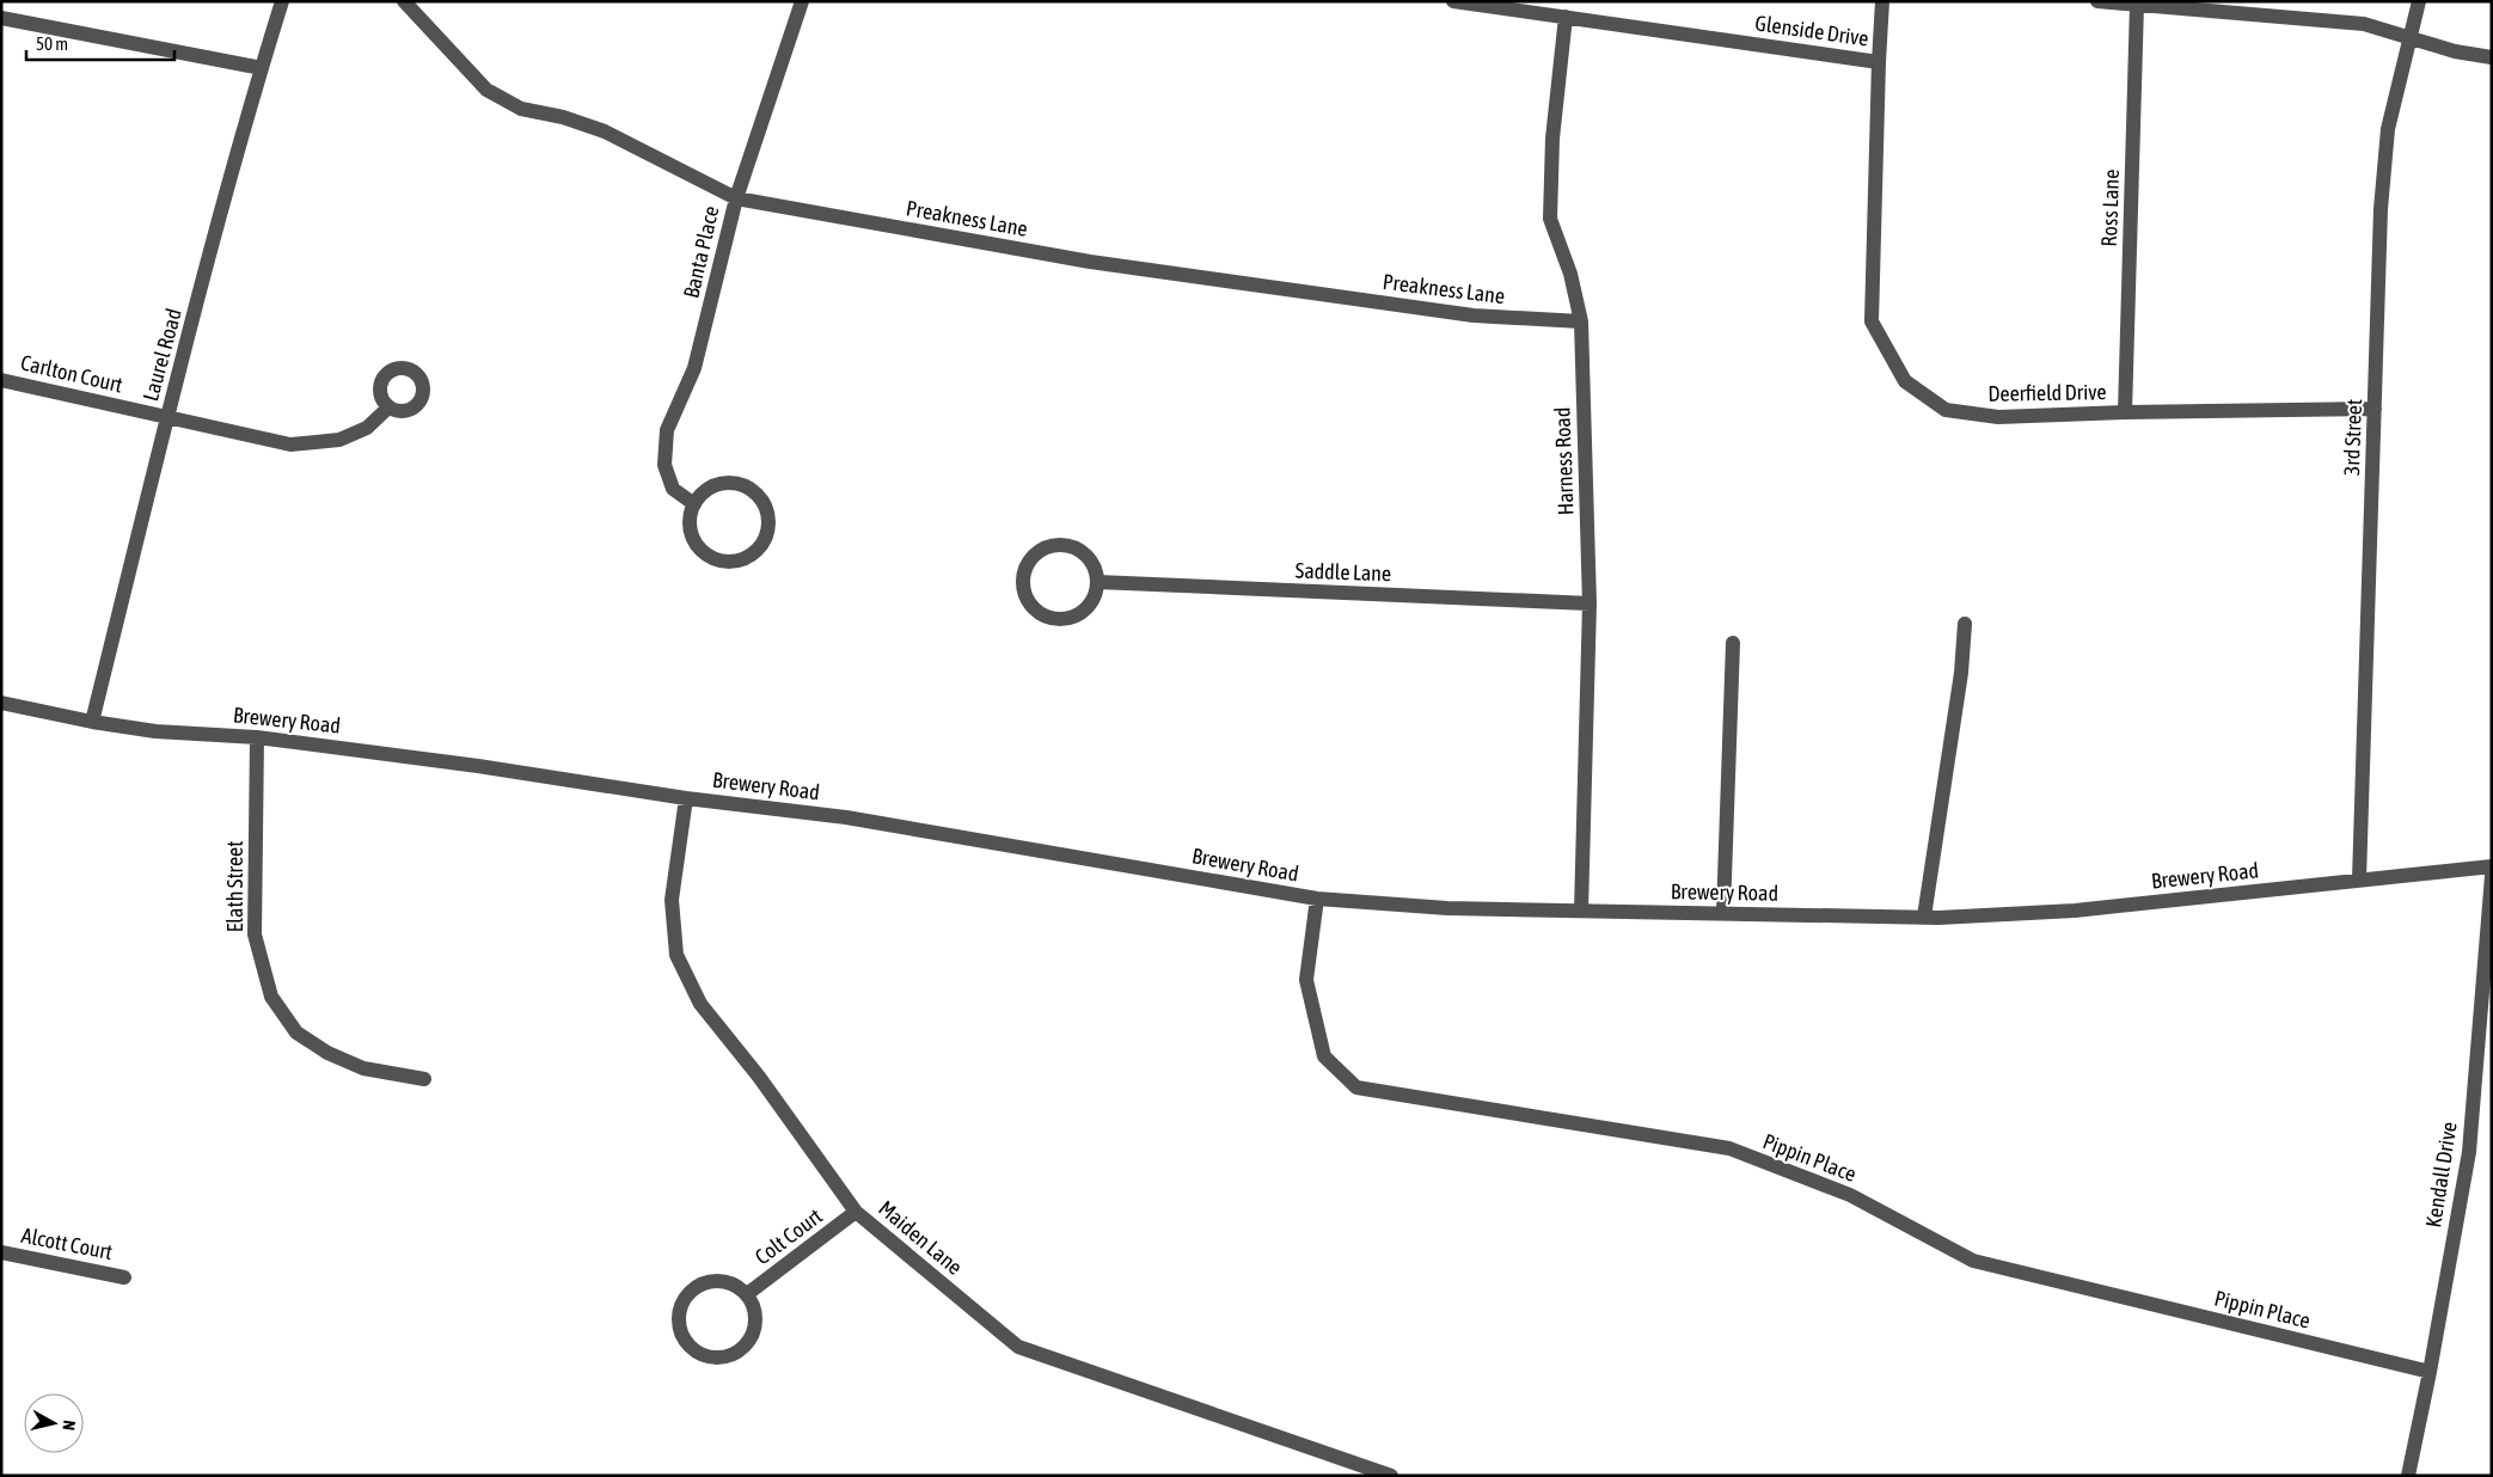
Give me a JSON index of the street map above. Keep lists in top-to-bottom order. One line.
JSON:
{"streets":{"street":["Glenside Drive","Ross Lane","Preakness Lane","Banta Place","Laurel Road","Carlton Court","Deerfield Drive","3rd Street","Harness Road","Saddle Lane","Brewery Road","Elath Street","Pippin Place","Kendall Drive","Colt Court","Maiden Lane","Alcott Court"]},"crossings":[["Glenside Drive","Deerfield Drive"],["Glenside Drive","Harness Road"],["Ross Lane","Deerfield Drive"],["Preakness Lane","Banta Place"],["Preakness Lane","Harness Road"],["Laurel Road","Carlton Court"],["Laurel Road","Brewery Road"],["Deerfield Drive","3rd Street"],["3rd Street","Brewery Road"],["Harness Road","Saddle Lane"],["Harness Road","Brewery Road"],["Brewery Road","Elath Street"],["Brewery Road","Pippin Place"],["Brewery Road","Maiden Lane"],["Pippin Place","Kendall Drive"],["Colt Court","Maiden Lane"]],"scale_bar":"50 m","north":"right"}
